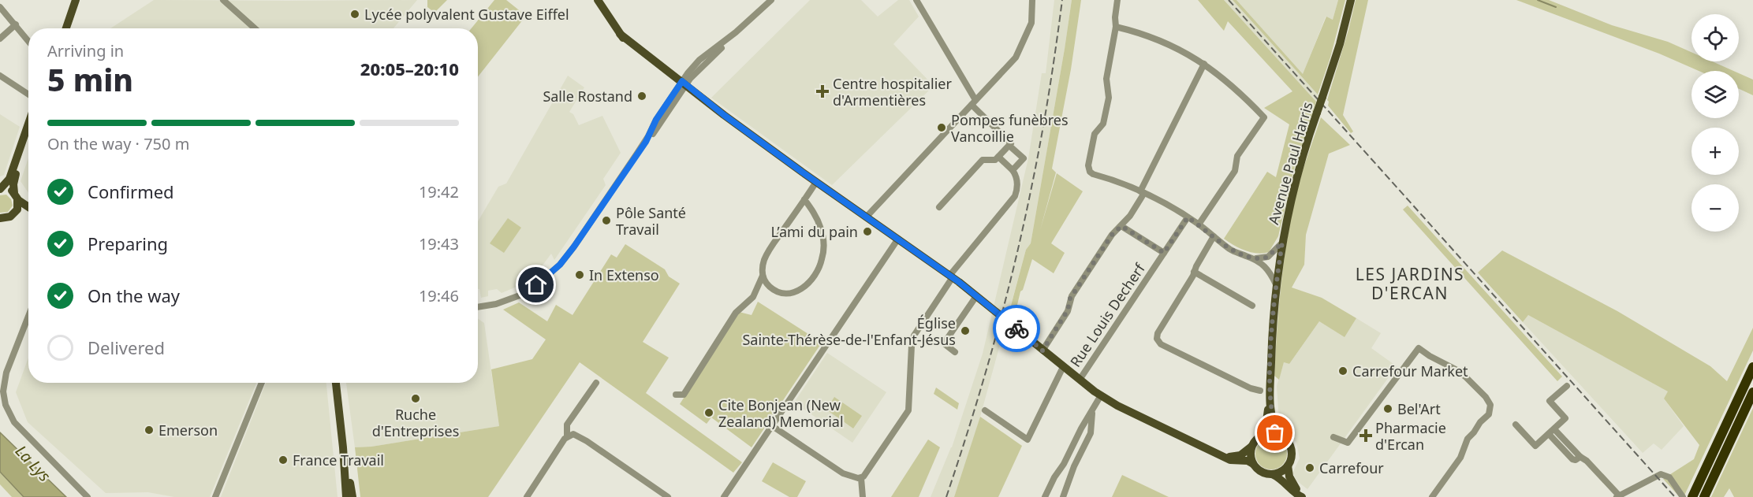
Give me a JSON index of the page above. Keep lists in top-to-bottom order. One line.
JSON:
{"streets":{"main road":["Avenue Paul Harris"],"street":["Rue Louis Decherf"]},"districts":["LES JARDINS D'ERCAN"],"water":["La Lys"],"places":{"other":["Lycée polyvalent Gustave Eiffel","Salle Rostand","Pompes funèbres Vancoillie","Pôle Santé Travail","L’ami du pain","In Extenso","Église Sainte-Thérèse-de-l'Enfant-Jésus","Carrefour Market","Ruche d'Entreprises","Bel'Art","Cite Bonjean (New Zealand) Memorial","Emerson","France Travail","Carrefour"],"health":["Centre hospitalier d'Armentières","Pharmacie d'Ercan"]},"page":{"map_buttons":["+","−"],"heading":["5 min","Arriving in","20:05–20:10"],"bar":"On the way · 750 m","list":[["Confirmed","19:42"],["Preparing","19:43"],["On the way","19:46"],"Delivered"]}}
